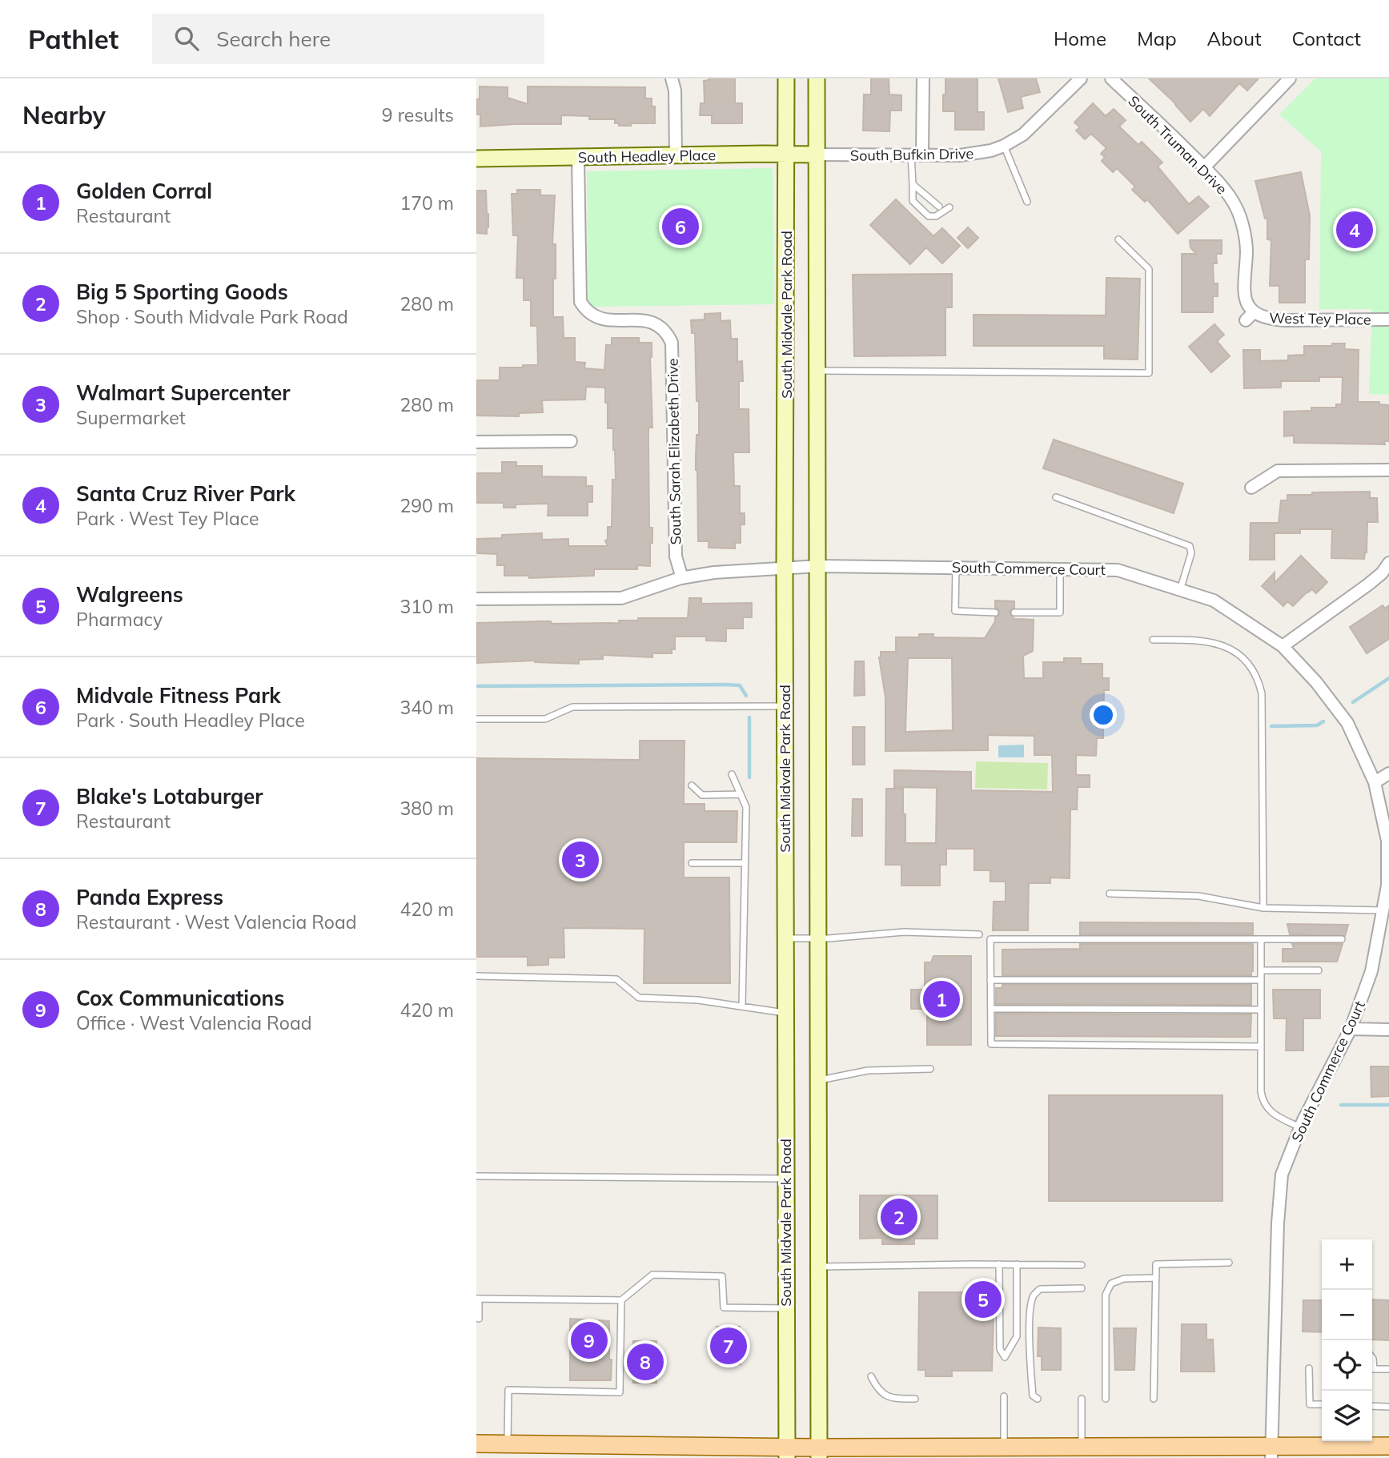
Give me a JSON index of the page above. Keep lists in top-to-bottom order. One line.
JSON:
{"streets":{"main road":["South Headley Place","South Midvale Park Road"],"street":["South Truman Drive","South Bufkin Drive","West Tey Place","South Sarah Elizabeth Drive","South Commerce Court"]},"crossings":[["South Truman Drive","West Tey Place"],["South Bufkin Drive","South Headley Place"],["South Headley Place","South Midvale Park Road"],["South Headley Place","South Sarah Elizabeth Drive"],["South Midvale Park Road","South Commerce Court"],["South Sarah Elizabeth Drive","South Commerce Court"]],"page":{"header":"Pathlet","search":"Search here","nav":["Home","Map","About","Contact"],"heading":["Nearby","9 results"],"list":[{"mark":"1","name":"Golden Corral","note":"Restaurant","value":"170 m"},{"mark":"2","name":"Big 5 Sporting Goods","note":"Shop · South Midvale Park Road","value":"280 m"},{"mark":"3","name":"Walmart Supercenter","note":"Supermarket","value":"280 m"},{"mark":"4","name":"Santa Cruz River Park","note":"Park · West Tey Place","value":"290 m"},{"mark":"5","name":"Walgreens","note":"Pharmacy","value":"310 m"},{"mark":"6","name":"Midvale Fitness Park","note":"Park · South Headley Place","value":"340 m"},{"mark":"7","name":"Blake's Lotaburger","note":"Restaurant","value":"380 m"},{"mark":"8","name":"Panda Express","note":"Restaurant · West Valencia Road","value":"420 m"},{"mark":"9","name":"Cox Communications","note":"Office · West Valencia Road","value":"420 m"}],"pins":["6","4","3","1","2","5","9","7","8"],"map_buttons":["+","−"]}}
